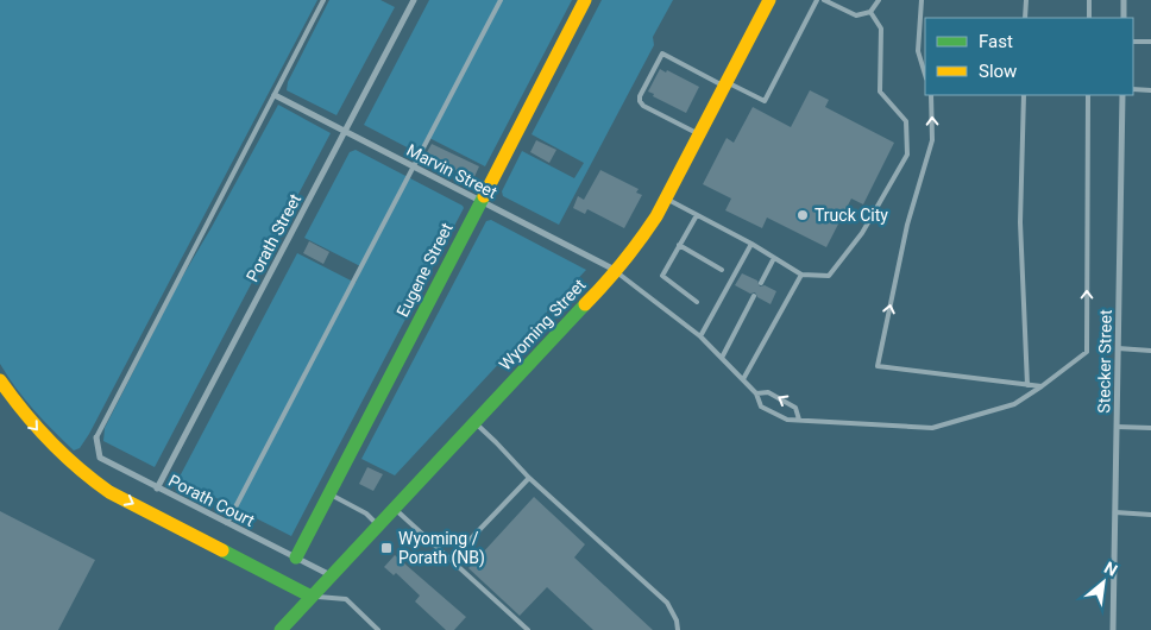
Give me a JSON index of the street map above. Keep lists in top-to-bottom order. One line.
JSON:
{"streets":{"main road":["Eugene Street","Wyoming Street"],"street":["Marvin Street","Porath Street","Stecker Street","Porath Court"]},"crossings":[["Marvin Street","Porath Street"],["Marvin Street","Eugene Street"],["Marvin Street","Wyoming Street"],["Porath Street","Porath Court"],["Eugene Street","Porath Court"],["Wyoming Street","Porath Court"]],"places":{"other":["Truck City"],"transit":["Wyoming / Porath (NB)"]},"legend":["Fast","Slow"],"north":"top right"}
